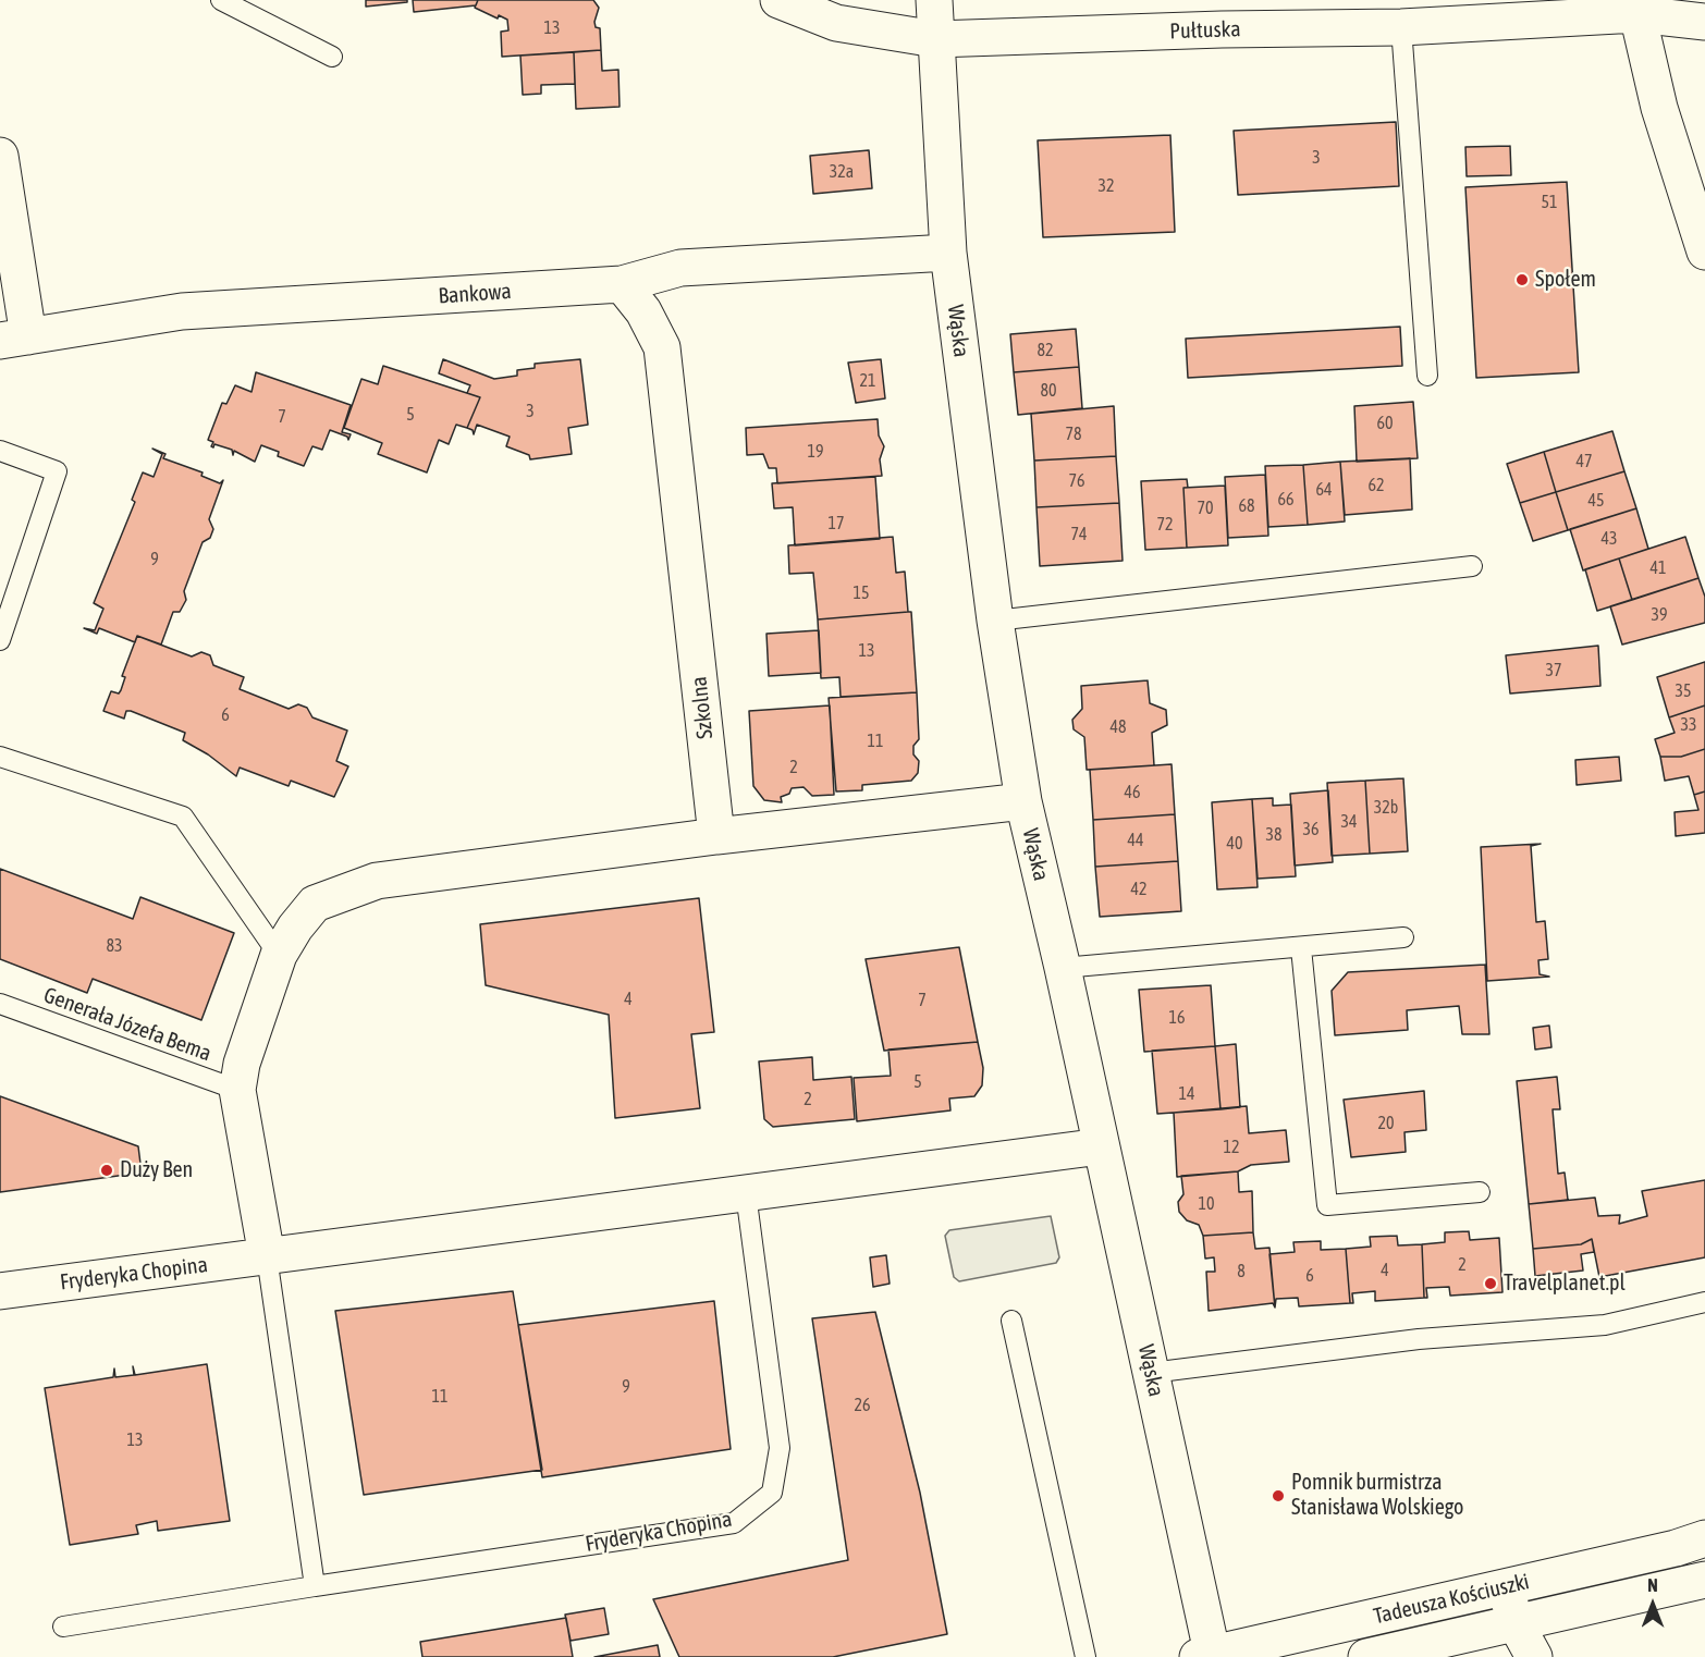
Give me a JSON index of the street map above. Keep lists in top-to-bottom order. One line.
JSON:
{"streets":{"street":["Pułtuska","Bankowa","Wąska","Szkolna","Fryderyka Chopina","Tadeusza Kościuszki"],"lane":["Generała Józefa Bema"]},"crossings":[["Pułtuska","Wąska"],["Bankowa","Wąska"],["Bankowa","Szkolna"],["Wąska","Fryderyka Chopina"],["Wąska","Tadeusza Kościuszki"]],"places":["Społem","Duży Ben","Travelplanet.pl","Pomnik burmistrza Stanisława Wolskiego"],"house_numbers":["13","3","32a","32","51","82","21","80","3","5","7","60","78","19","47","76","62","64","66","45","68","70","17","72","74","43","9","41","15","39","13","37","35","6","33","48","11","2","46","32b","34","36","38","44","40","42","83","4","7","16","5","14","2","20","12","10","2","4","8","6","9","11","26","13"],"north":"top"}
